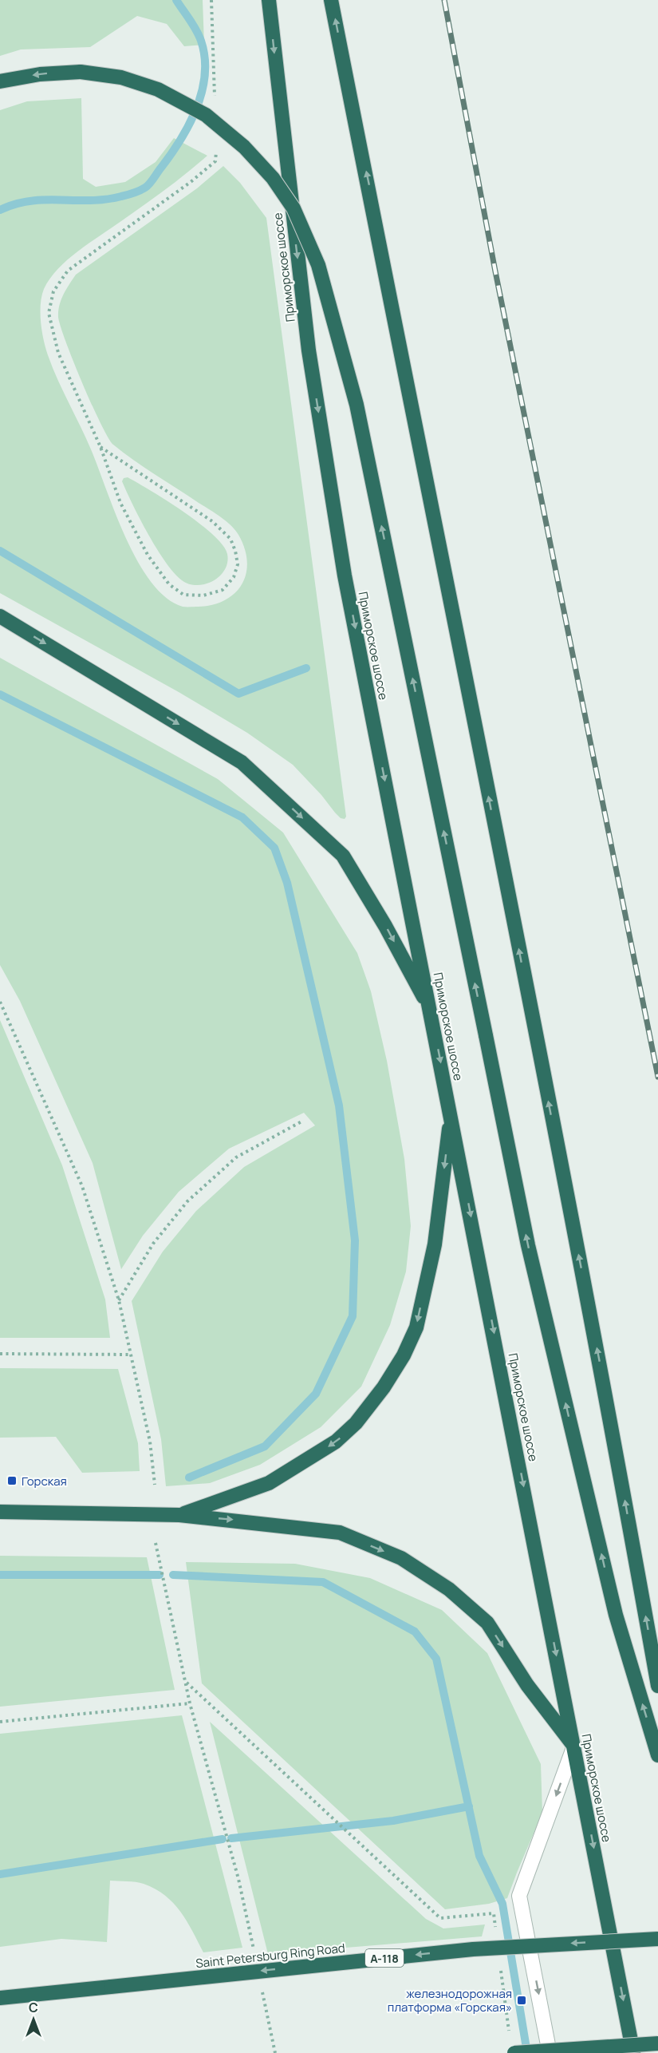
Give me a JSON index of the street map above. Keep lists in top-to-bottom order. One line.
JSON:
{"streets":{"highway":["Приморское шоссе","Saint Petersburg Ring Road","А-118"]},"one_way":["Saint Petersburg Ring Road"],"places":{"transit":["Горская","железнодорожная платформа «Горская»"]},"north":"top"}
